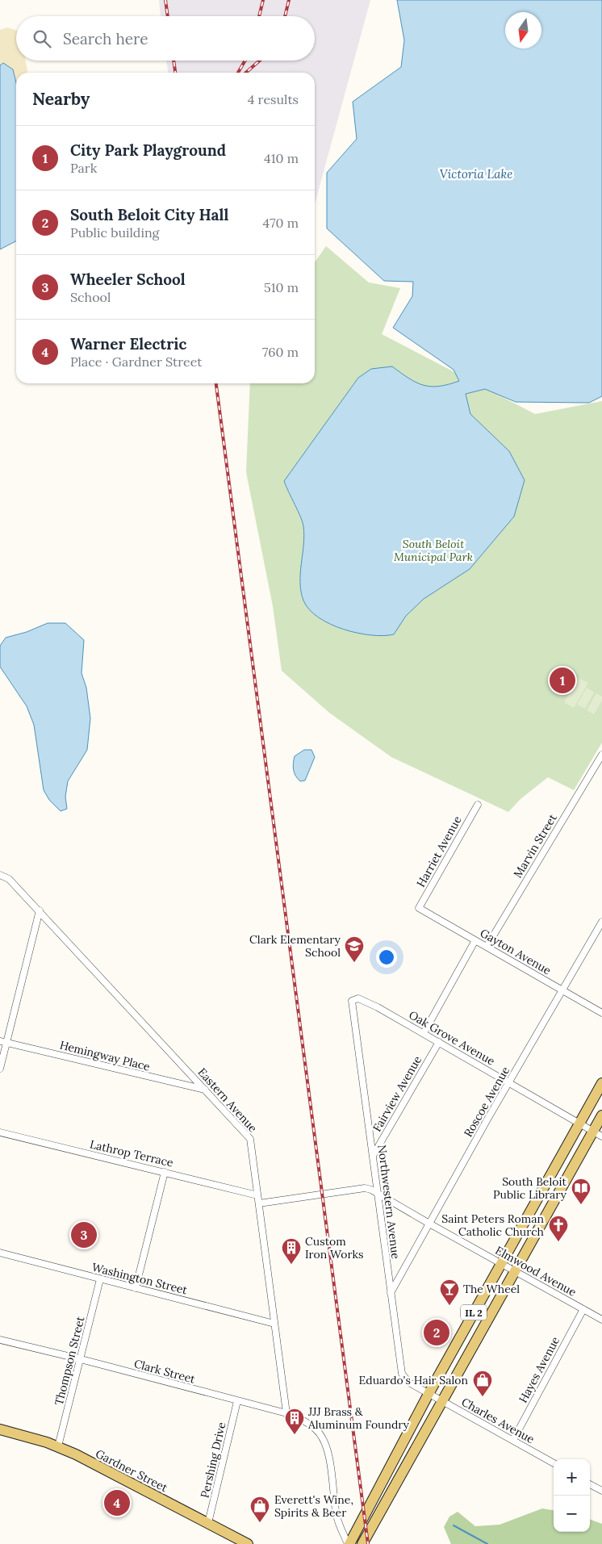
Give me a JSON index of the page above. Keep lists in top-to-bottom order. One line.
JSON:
{"streets":{"main road":["IL 2","Gardner Street"],"street":["Marvin Street","Harriet Avenue","Gayton Avenue","Oak Grove Avenue","Hemingway Place","Fairview Avenue","Eastern Avenue","Roscoe Avenue","Lathrop Terrace","Northwestern Avenue","Elmwood Avenue","Washington Street","Thompson Street","Hayes Avenue","Clark Street","Charles Avenue","Pershing Drive"]},"crossings":[["Marvin Street","Gayton Avenue"],["Harriet Avenue","Gayton Avenue"],["Gayton Avenue","Roscoe Avenue"],["Oak Grove Avenue","Fairview Avenue"],["Oak Grove Avenue","Roscoe Avenue"],["Oak Grove Avenue","Northwestern Avenue"],["Oak Grove Avenue","IL 2"],["Hemingway Place","Eastern Avenue"],["Fairview Avenue","Northwestern Avenue"],["Eastern Avenue","Lathrop Terrace"],["Eastern Avenue","Washington Street"],["Eastern Avenue","Clark Street"],["Roscoe Avenue","Northwestern Avenue"],["Roscoe Avenue","Elmwood Avenue"],["Northwestern Avenue","Elmwood Avenue"],["Northwestern Avenue","IL 2"],["Northwestern Avenue","Charles Avenue"],["Elmwood Avenue","IL 2"],["Elmwood Avenue","Hayes Avenue"],["Washington Street","Thompson Street"],["IL 2","Clark Street"],["IL 2","Charles Avenue"],["Thompson Street","Clark Street"],["Thompson Street","Gardner Street"],["Hayes Avenue","Charles Avenue"],["Clark Street","Pershing Drive"],["Pershing Drive","Gardner Street"]],"water":["Victoria Lake"],"parks":["South Beloit Municipal Park"],"places":{"school or university":["Clark Elementary School"],"library":["South Beloit Public Library"],"church":["Saint Peters Roman Catholic Church"],"building":["Custom Iron Works","JJJ Brass & Aluminum Foundry"],"bar":["The Wheel"],"shop":["Eduardo's Hair Salon","Everett's Wine, Spirits & Beer"]},"north":"bottom","page":{"search":"Search here","heading":["Nearby","4 results"],"list":[{"mark":"1","name":"City Park Playground","note":"Park","value":"410 m"},{"mark":"2","name":"South Beloit City Hall","note":"Public building","value":"470 m"},{"mark":"3","name":"Wheeler School","note":"School","value":"510 m"},{"mark":"4","name":"Warner Electric","note":"Place · Gardner Street","value":"760 m"}],"pins":["1","3","2","4"],"map_buttons":["+","−"]}}
